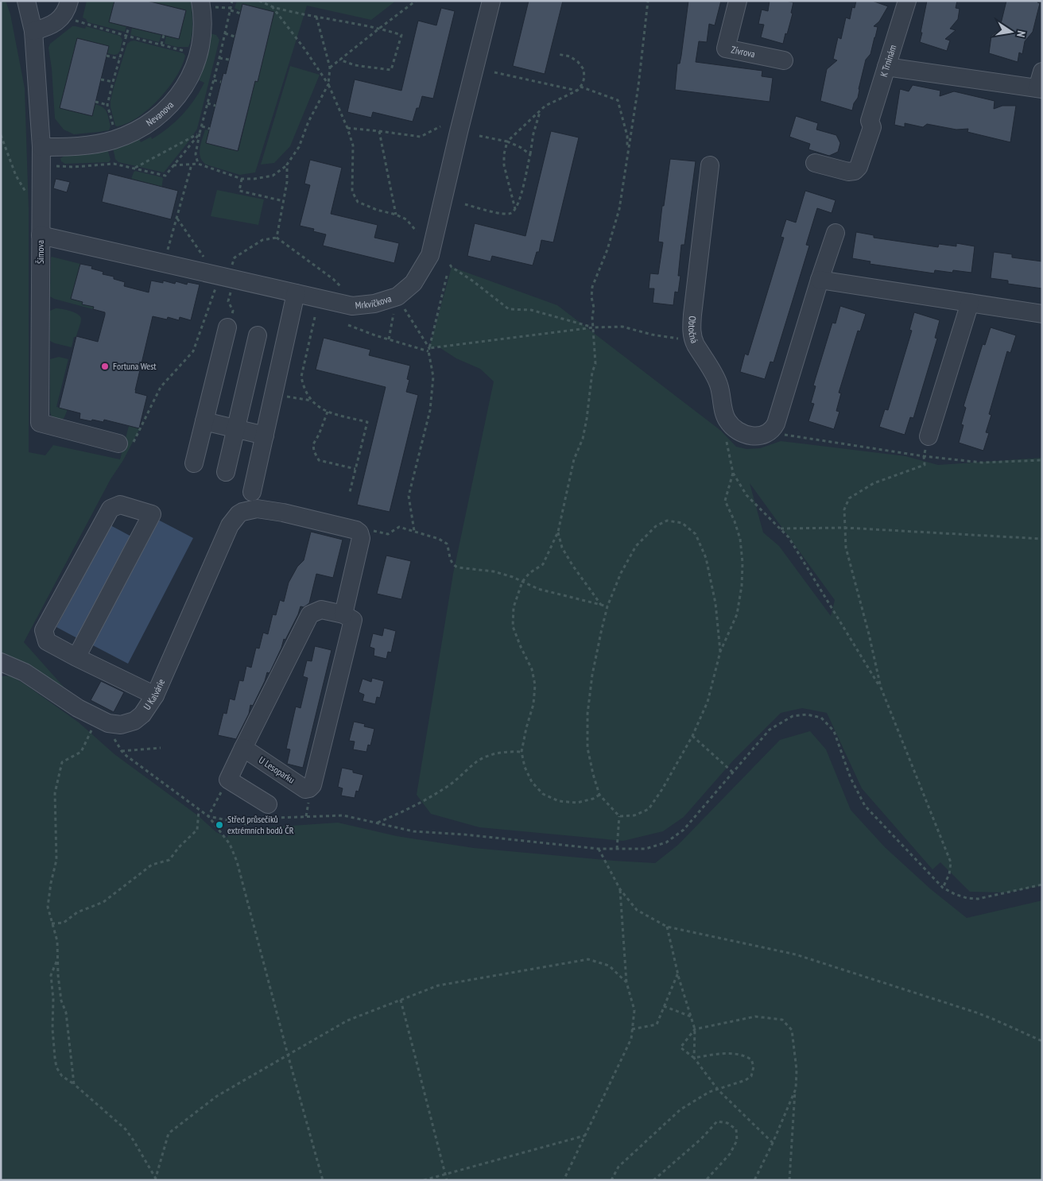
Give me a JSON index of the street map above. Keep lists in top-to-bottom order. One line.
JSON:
{"streets":{"street":["Zívrova","K Trninám","Nevanova","Šímova","Mrkvičkova","Obtočná","U Kalvárie","U Lesoparku"]},"crossings":[["Nevanova","Šímova"],["Šímova","Mrkvičkova"],["U Kalvárie","U Lesoparku"]],"places":["Fortuna West","Střed průsečíků extrémních bodů ČR"],"north":"right"}
